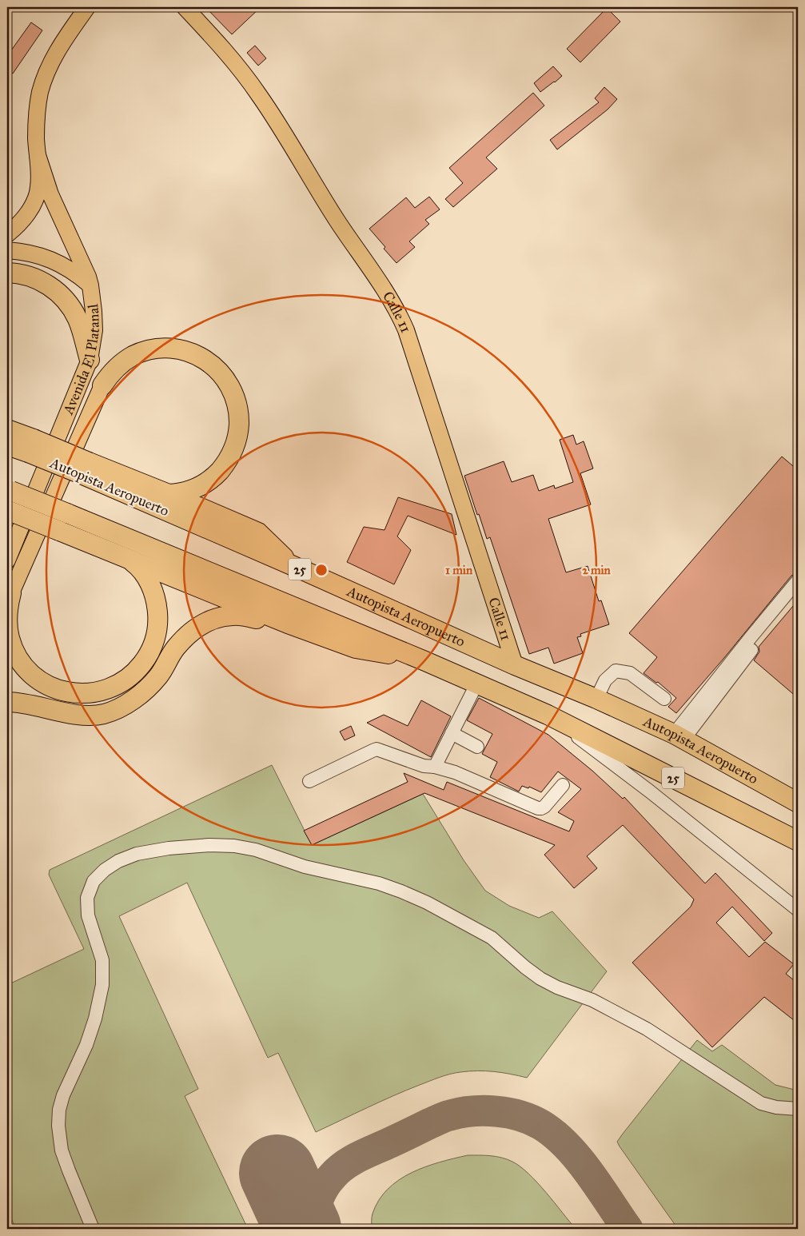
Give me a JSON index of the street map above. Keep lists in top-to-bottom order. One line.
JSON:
{"streets":{"highway":["Autopista Aeropuerto","25"],"main road":["Calle 11","Avenida El Platanal"]},"crossings":[["Calle 11","Autopista Aeropuerto"]],"rings":["1 min","2 min"]}
